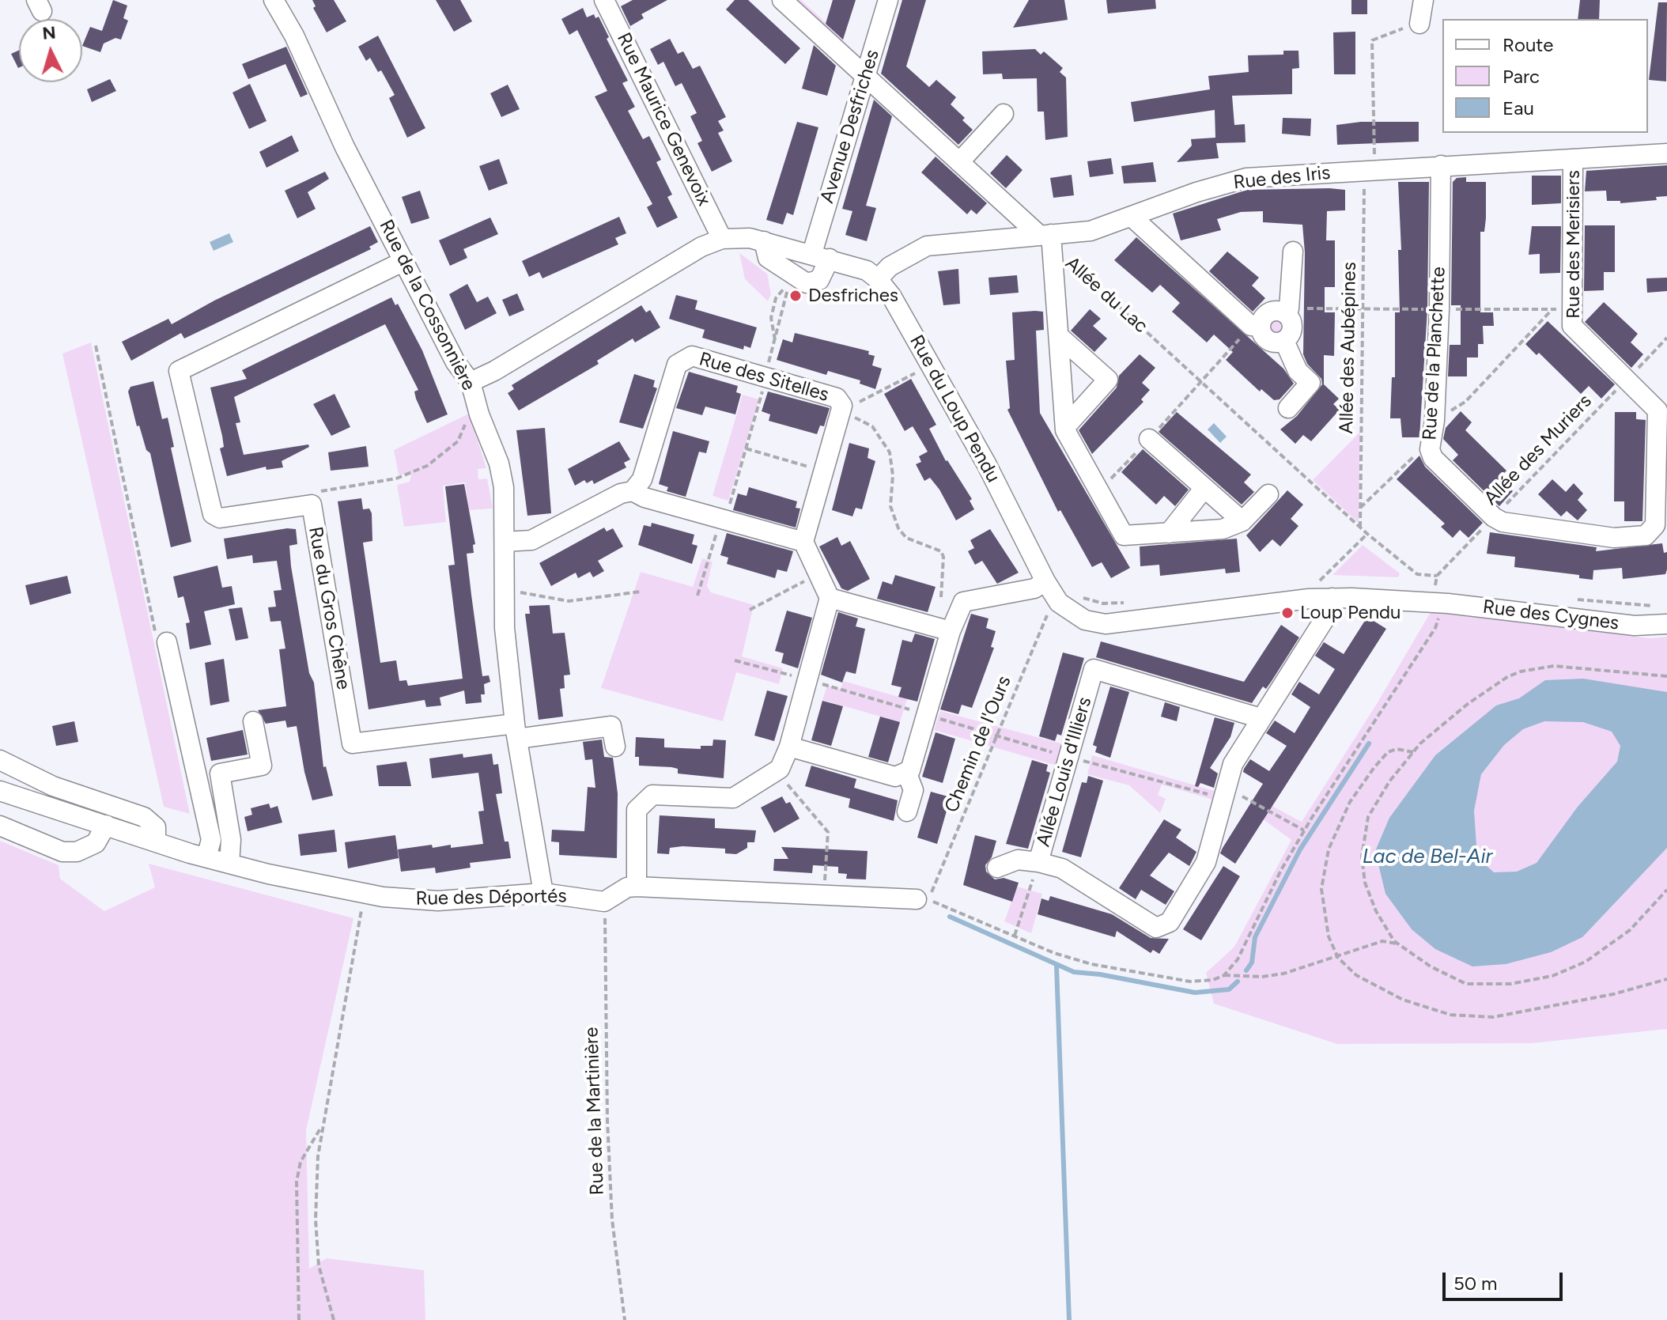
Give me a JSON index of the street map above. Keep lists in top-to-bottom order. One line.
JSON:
{"streets":{"street":["Rue Maurice Genevoix","Avenue Desfriches","Rue des Iris","Rue des Merisiers","Rue de la Cossonnière","Rue de la Planchette","Rue des Sitelles","Rue du Loup Pendu","Rue du Gros Chêne","Rue des Cygnes","Allée Louis d'Illiers","Rue des Déportés"],"path":["Allée du Lac","Allée des Aubépines","Allée des Muriers","Chemin de l'Ours","Rue de la Martinière"]},"crossings":[["Rue Maurice Genevoix","Rue du Loup Pendu"],["Avenue Desfriches","Rue du Loup Pendu"],["Rue des Iris","Rue des Merisiers"],["Rue des Iris","Allée du Lac"],["Rue des Iris","Allée des Aubépines"],["Rue des Iris","Rue de la Planchette"],["Rue des Iris","Rue du Loup Pendu"],["Rue des Merisiers","Rue de la Planchette"],["Rue des Merisiers","Allée des Muriers"],["Allée du Lac","Allée des Aubépines"],["Allée du Lac","Allée des Muriers"],["Rue de la Cossonnière","Rue du Loup Pendu"],["Rue de la Cossonnière","Rue du Gros Chêne"],["Rue de la Cossonnière","Rue des Déportés"],["Rue de la Planchette","Allée des Muriers"],["Rue du Loup Pendu","Rue des Cygnes"],["Rue du Loup Pendu","Chemin de l'Ours"],["Rue du Loup Pendu","Allée Louis d'Illiers"],["Rue des Déportés","Rue de la Martinière"]],"water":["Lac de Bel-Air"],"places":["Desfriches","Loup Pendu"],"legend":["Route","Parc","Eau"],"scale_bar":"50 m","north":"top"}
